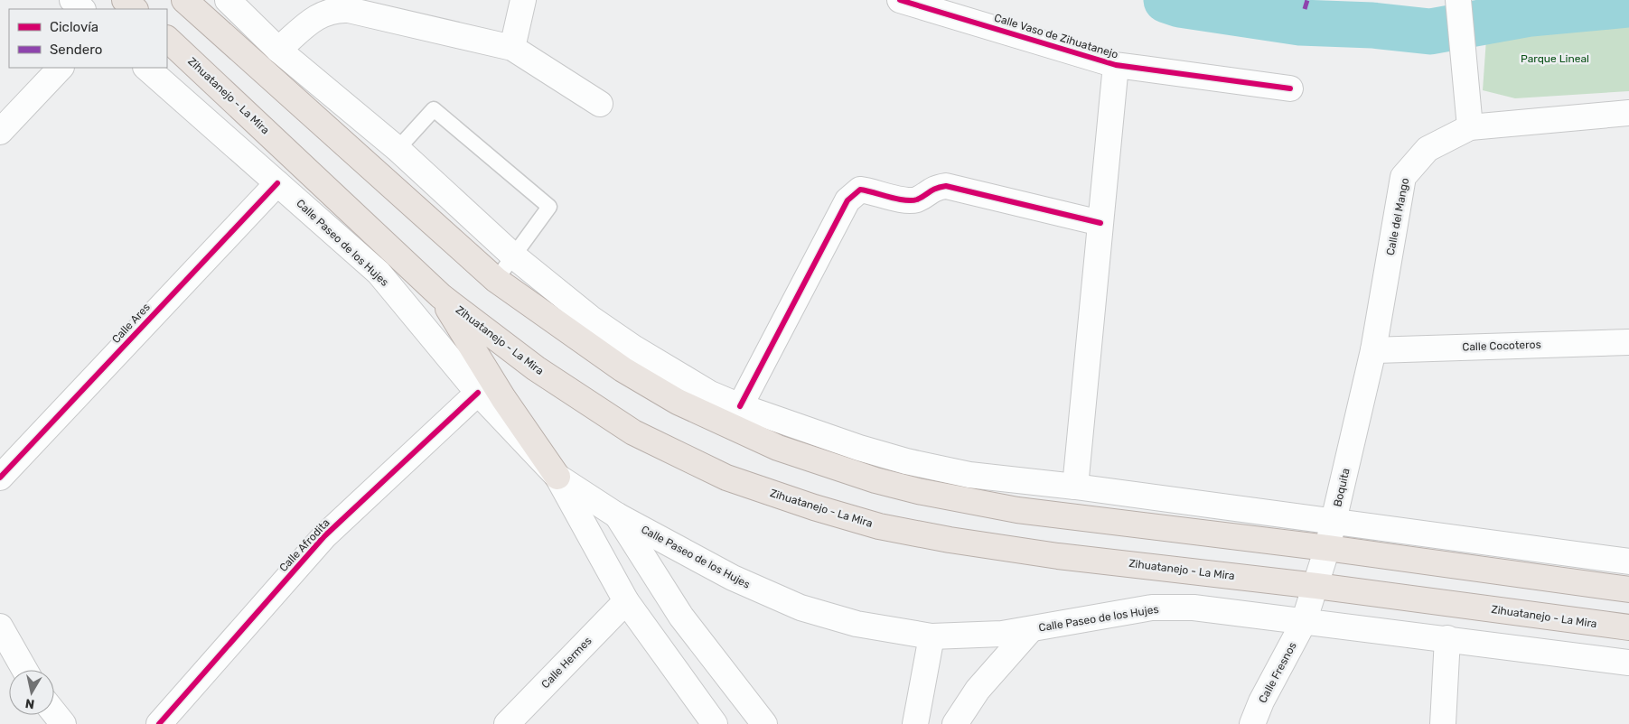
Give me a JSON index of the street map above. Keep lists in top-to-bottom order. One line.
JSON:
{"streets":{"highway":["Zihuatanejo - La Mira"],"street":["Calle Vaso de Zihuatanejo","Calle del Mango","Calle Paseo de los Hujes","Calle Ares","Calle Cocoteros","Boquita","Calle Afrodita","Calle Hermes","Calle Fresnos"]},"crossings":[["Zihuatanejo - La Mira","Boquita"],["Calle del Mango","Calle Cocoteros"],["Calle del Mango","Boquita"],["Calle Paseo de los Hujes","Calle Ares"],["Calle Paseo de los Hujes","Boquita"],["Calle Paseo de los Hujes","Calle Afrodita"],["Calle Paseo de los Hujes","Calle Hermes"],["Calle Paseo de los Hujes","Calle Fresnos"],["Calle Cocoteros","Boquita"],["Boquita","Calle Fresnos"]],"parks":["Parque Lineal"],"legend":["Ciclovía","Sendero"],"north":"bottom"}
